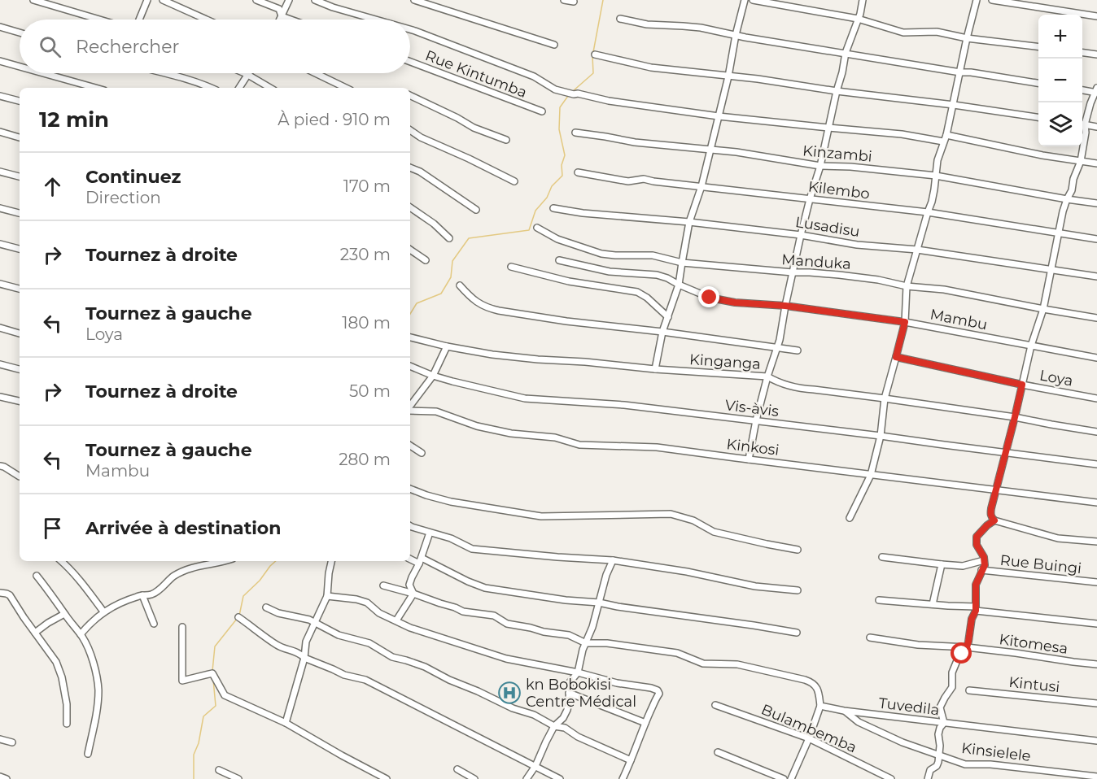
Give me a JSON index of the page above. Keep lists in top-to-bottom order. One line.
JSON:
{"streets":{"street":["Rue Kintumba","Kinzambi","Kilembo","Lusadisu","Manduka","Mambu","Kinganga","Loya","Vis-àvis","Kinkosi","Rue Buingi","Kitomesa","Kintusi","Tuvedila","Bulambemba","Kinsielele"]},"crossings":[["Tuvedila","Kinsielele"]],"places":{"hospital":["kn Bobokisi Centre Médical"]},"page":{"map_buttons":["+","−"],"search":"Rechercher","heading":["12 min","À pied · 910 m"],"list":[["Continuez","Direction","170 m"],["Tournez à droite","230 m"],["Tournez à gauche","Loya","180 m"],["Tournez à droite","50 m"],["Tournez à gauche","Mambu","280 m"],"Arrivée à destination"]}}
